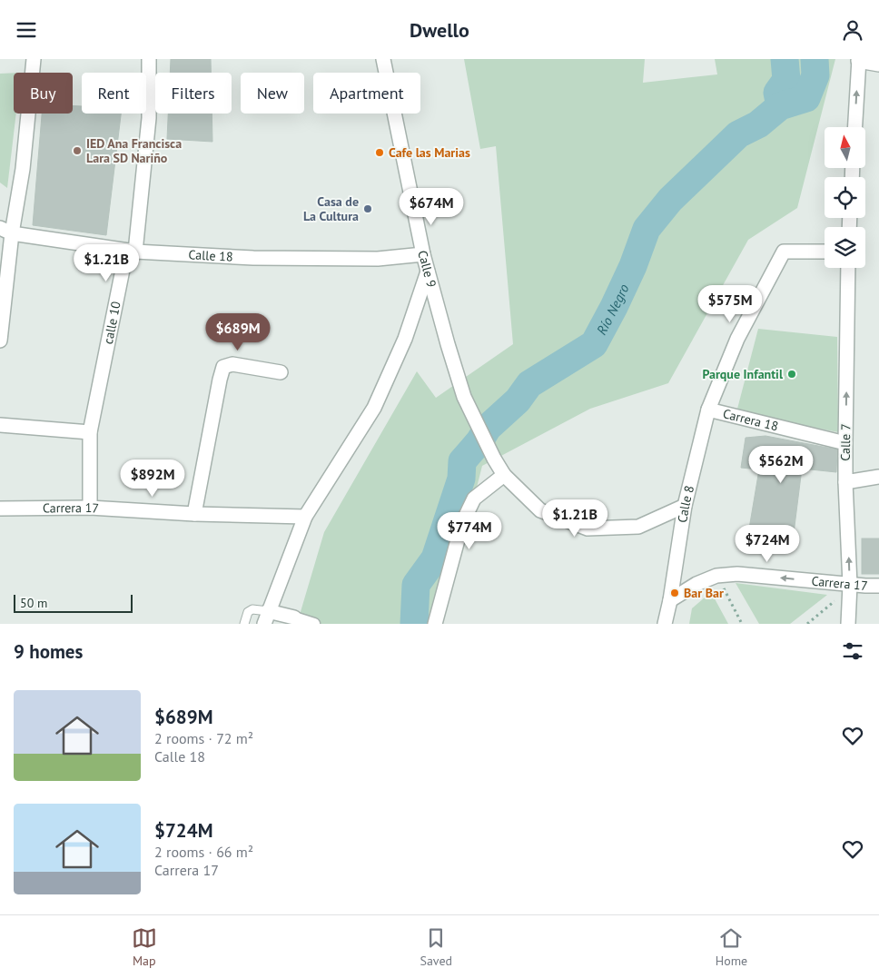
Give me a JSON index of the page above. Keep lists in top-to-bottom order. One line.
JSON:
{"streets":{"street":["Calle 18","Calle 9","calle 10","Carrera 18","Calle 7","Calle 8","Carrera 17"]},"crossings":[["Calle 18","Calle 9"],["Calle 18","calle 10"],["calle 10","Carrera 17"],["Carrera 18","Calle 7"],["Carrera 18","Calle 8"],["Calle 7","Carrera 17"],["Calle 8","Carrera 17"]],"one_way":["Calle 7"],"water":["Río Negro"],"places":["IED Ana Francisca Lara SD Nariño","Cafe las Marias","Casa de La Cultura","Parque Infantil","Bar Bar"],"scale_bar":"50 m","north":"top","page":{"header":"Dwello","chip":["Buy","Rent","Filters","New","Apartment"],"price":["$674M","$1.21B","$575M","$689M","$562M","$892M","$1.21B","$774M","$724M"],"scale":"50 m","heading":"9 homes","list":[{"name":"$689M","note":"2 rooms · 72 m² · Calle 18"},{"name":"$724M","note":"2 rooms · 66 m² · Carrera 17"}],"tabs":["Map","Saved","Home"]}}
